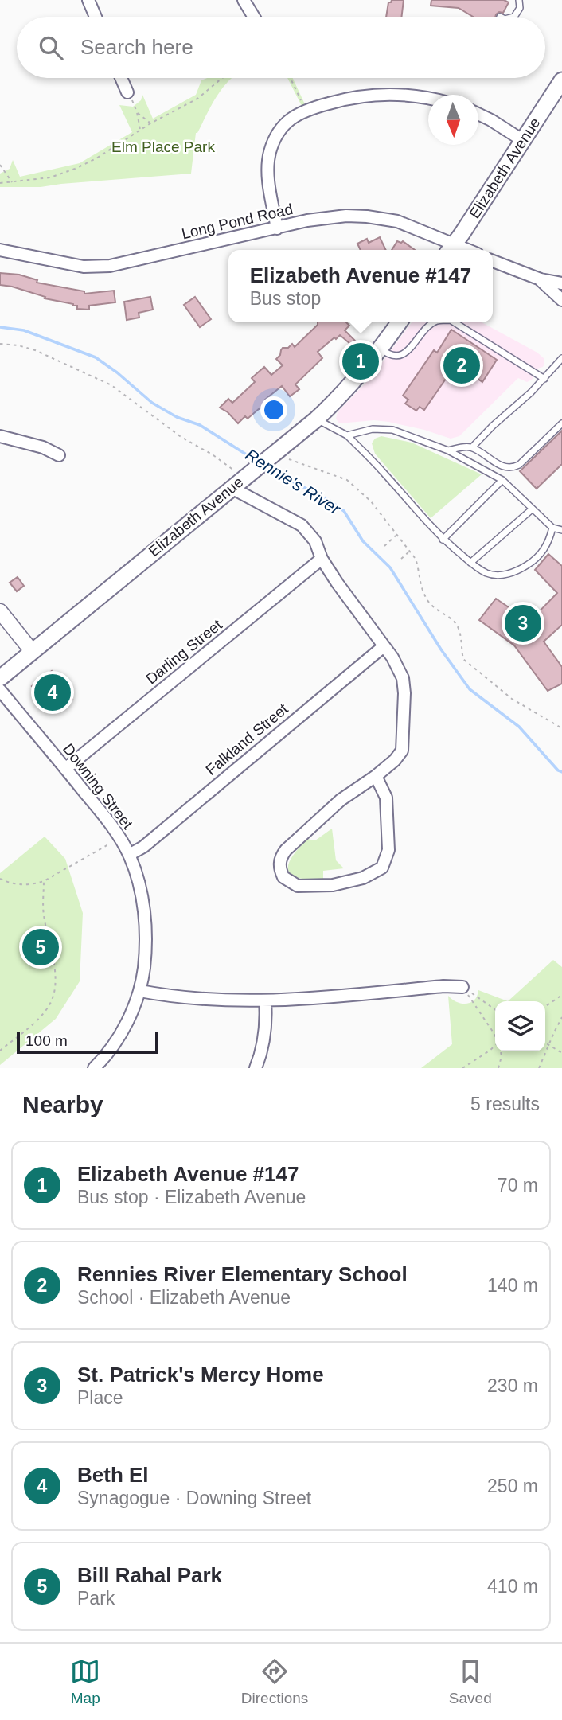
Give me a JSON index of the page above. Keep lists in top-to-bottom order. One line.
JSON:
{"streets":{"main road":["Elizabeth Avenue"],"street":["Long Pond Road","Darling Street","Falkland Street","Downing Street"]},"crossings":[["Elizabeth Avenue","Long Pond Road"],["Darling Street","Downing Street"],["Falkland Street","Downing Street"]],"water":["Rennie's River"],"parks":["Elm Place Park"],"scale_bar":"100 m","north":"bottom","page":{"search":"Search here","popup":["Elizabeth Avenue #147","Bus stop"],"pins":["1","2","3","4","5"],"scale":"100 m","heading":["Nearby","5 results"],"list":[{"mark":"1","name":"Elizabeth Avenue #147","note":"Bus stop · Elizabeth Avenue","value":"70 m"},{"mark":"2","name":"Rennies River Elementary School","note":"School · Elizabeth Avenue","value":"140 m"},{"mark":"3","name":"St. Patrick's Mercy Home","note":"Place","value":"230 m"},{"mark":"4","name":"Beth El","note":"Synagogue · Downing Street","value":"250 m"},{"mark":"5","name":"Bill Rahal Park","note":"Park","value":"410 m"}],"nav":["Map","Directions","Saved"]}}
